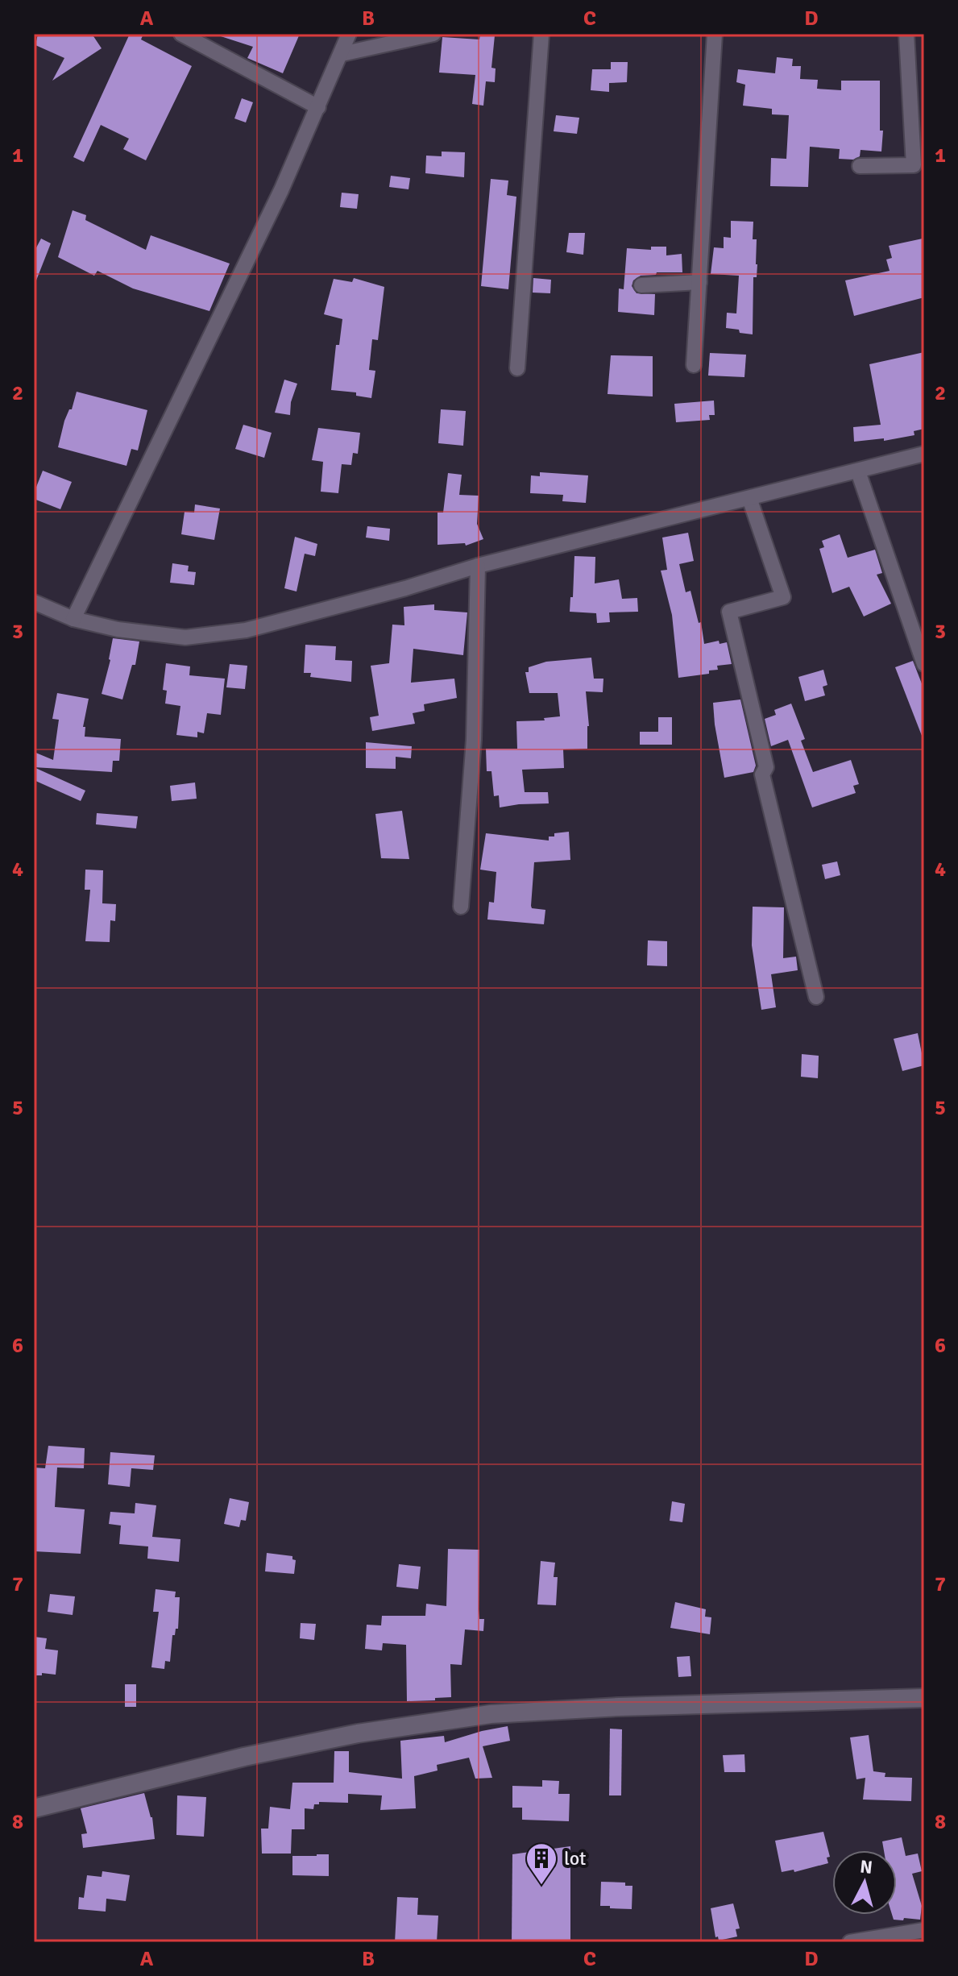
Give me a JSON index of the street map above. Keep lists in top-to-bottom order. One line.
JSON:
{"places":{"building":["lot"]},"north":"top","grid":{"columns":["A","B","C","D"],"rows":["1","2","3","4","5","6","7","8"]}}
